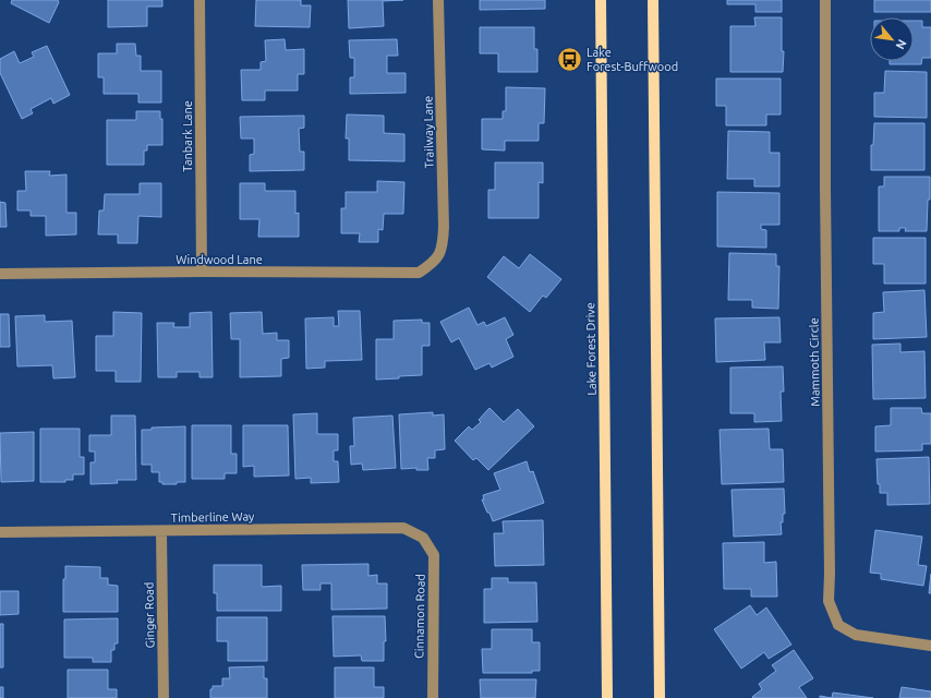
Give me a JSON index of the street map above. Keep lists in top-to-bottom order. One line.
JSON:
{"streets":{"main road":["Lake Forest Drive"],"street":["Trailway Lane","Tanbark Lane","Windwood Lane","Mammoth Circle","Timberline Way","Ginger Road","Cinnamon Road"]},"crossings":[["Trailway Lane","Windwood Lane"],["Tanbark Lane","Windwood Lane"],["Timberline Way","Ginger Road"],["Timberline Way","Cinnamon Road"]],"places":{"bus stop":["Lake Forest-Buffwood"]},"north":"bottom right"}
